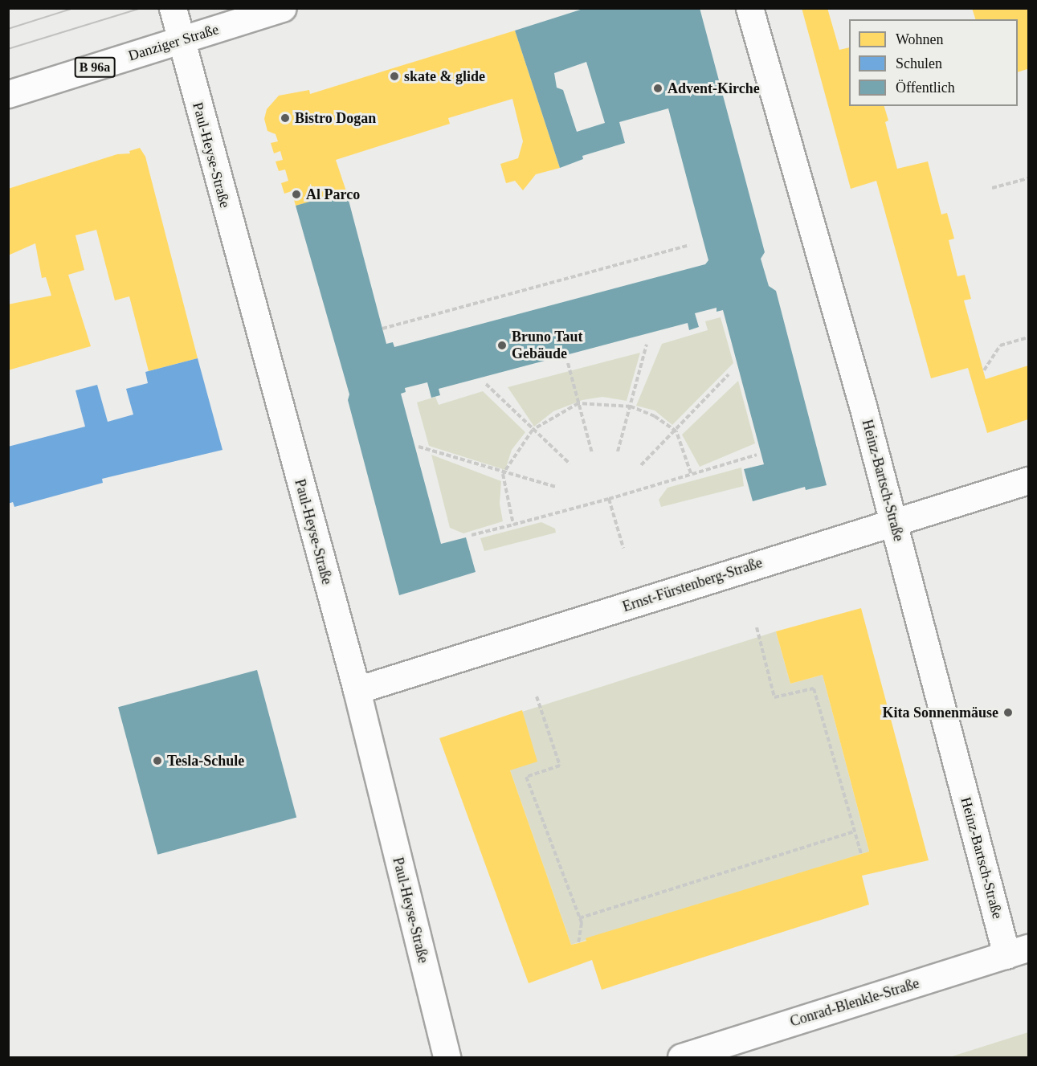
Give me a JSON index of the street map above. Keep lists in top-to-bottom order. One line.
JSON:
{"streets":{"street":["Danziger Straße","B 96a","Paul-Heyse-Straße","Heinz-Bartsch-Straße","Ernst-Fürstenberg-Straße","Conrad-Blenkle-Straße"]},"crossings":[["Danziger Straße","Paul-Heyse-Straße"],["Paul-Heyse-Straße","Ernst-Fürstenberg-Straße"],["Heinz-Bartsch-Straße","Ernst-Fürstenberg-Straße"],["Heinz-Bartsch-Straße","Conrad-Blenkle-Straße"]],"places":["skate & glide","Advent-Kirche","Bistro Dogan","Al Parco","Bruno Taut Gebäude","Kita Sonnenmäuse","Tesla-Schule"],"legend":["Wohnen","Schulen","Öffentlich"]}
